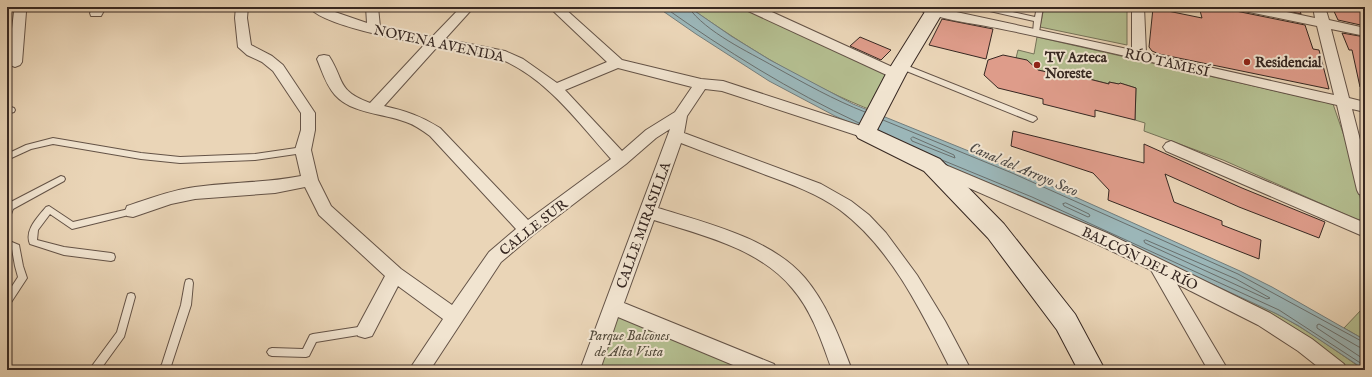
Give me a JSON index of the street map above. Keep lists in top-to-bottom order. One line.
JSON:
{"streets":{"street":["NOVENA AVENIDA","RÍO TAMESÍ","CALLE MIRASILLA","CALLE SUR","BALCÓN DEL RÍO"]},"crossings":[["NOVENA AVENIDA","CALLE SUR"],["CALLE MIRASILLA","CALLE SUR"]],"water":["Canal del Arroyo Seco"],"parks":["Parque Balcones de Alta Vista"],"places":["Residencial","TV Azteca Noreste"]}
